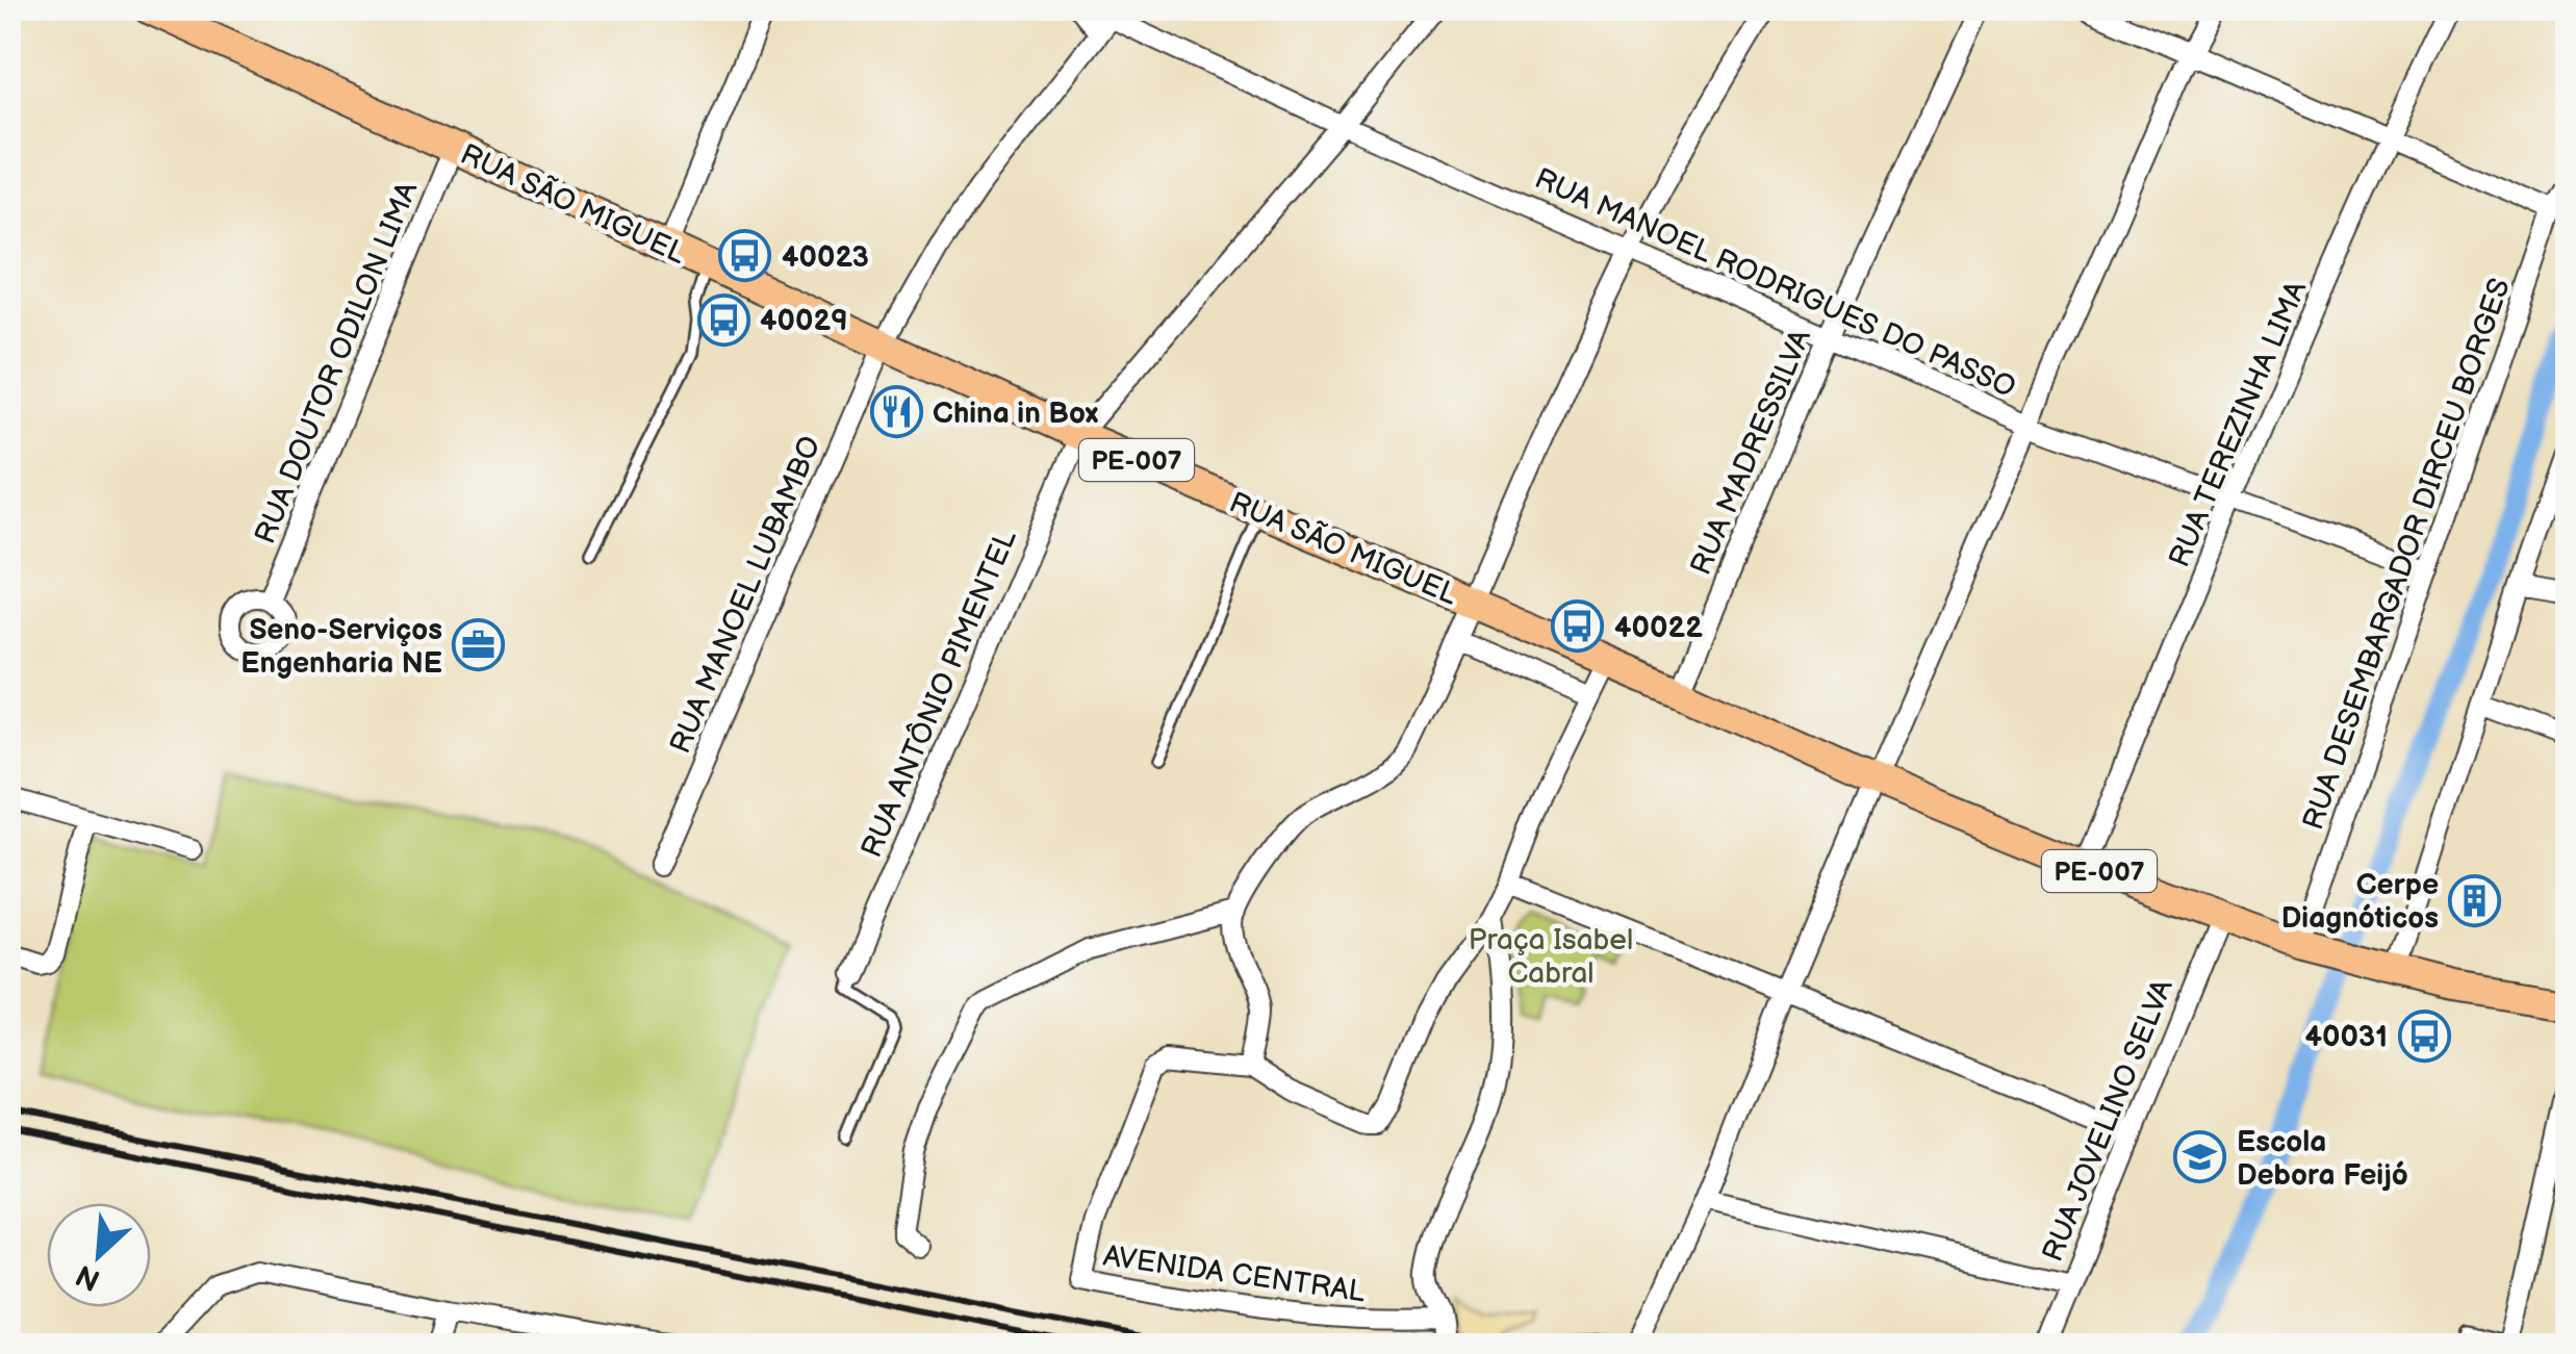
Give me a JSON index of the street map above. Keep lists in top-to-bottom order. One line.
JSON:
{"streets":{"main road":["RUA SÃO MIGUEL","PE-007"],"street":["RUA MANOEL RODRIGUES DO PASSO","RUA DOUTOR ODILON LIMA","RUA TEREZINHA LIMA","RUA MADRESSILVA","RUA DESEMBARGADOR DIRCEU BORGES","RUA MANOEL LUBAMBO","RUA ANTÔNIO PIMENTEL","RUA JOVELINO SELVA","AVENIDA CENTRAL"]},"crossings":[["RUA SÃO MIGUEL","RUA DOUTOR ODILON LIMA"],["RUA SÃO MIGUEL","RUA TEREZINHA LIMA"],["RUA SÃO MIGUEL","RUA MADRESSILVA"],["RUA SÃO MIGUEL","RUA DESEMBARGADOR DIRCEU BORGES"],["RUA SÃO MIGUEL","RUA MANOEL LUBAMBO"],["RUA SÃO MIGUEL","RUA ANTÔNIO PIMENTEL"],["RUA SÃO MIGUEL","RUA JOVELINO SELVA"],["RUA MANOEL RODRIGUES DO PASSO","RUA TEREZINHA LIMA"],["RUA MANOEL RODRIGUES DO PASSO","RUA MADRESSILVA"],["RUA MANOEL RODRIGUES DO PASSO","RUA DESEMBARGADOR DIRCEU BORGES"],["RUA MANOEL RODRIGUES DO PASSO","RUA MANOEL LUBAMBO"],["RUA MANOEL RODRIGUES DO PASSO","RUA ANTÔNIO PIMENTEL"]],"parks":["Praça Isabel Cabral"],"places":{"bus stop":["40023","40029","40022","40031"],"restaurant":["China in Box"],"office":["Seno-Serviços Engenharia NE"],"building":["Cerpe Diagnóticos"],"school or university":["Escola Debora Feijó"]},"north":"bottom left"}
